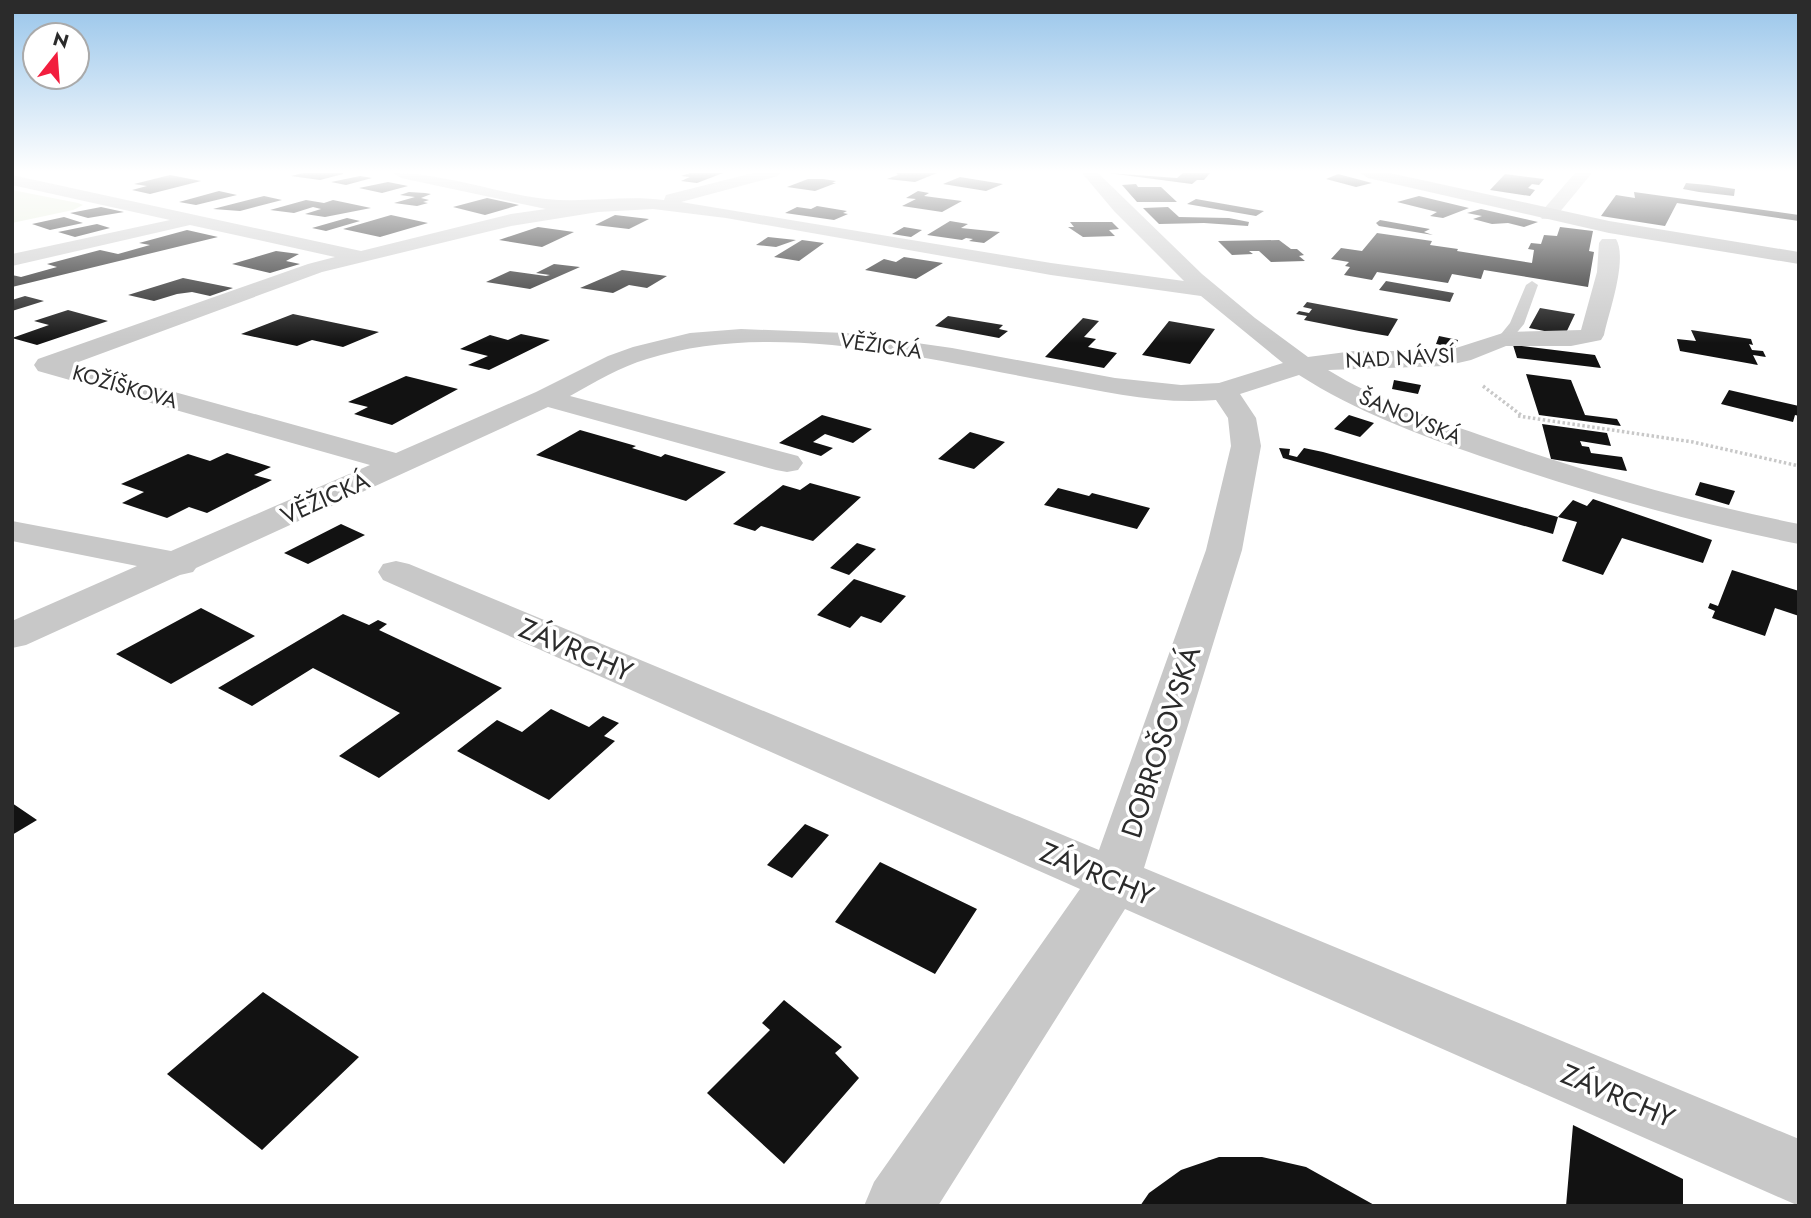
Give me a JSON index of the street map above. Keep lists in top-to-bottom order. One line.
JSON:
{"streets":{"street":["VĚŽICKÁ","NAD NÁVSÍ","KOŽÍŠKOVA","ŠANOVSKÁ","ZÁVRCHY","DOBROŠOVSKÁ"]},"crossings":[["VĚŽICKÁ","KOŽÍŠKOVA"],["VĚŽICKÁ","DOBROŠOVSKÁ"],["NAD NÁVSÍ","ŠANOVSKÁ"],["ZÁVRCHY","DOBROŠOVSKÁ"]],"north":"top"}
